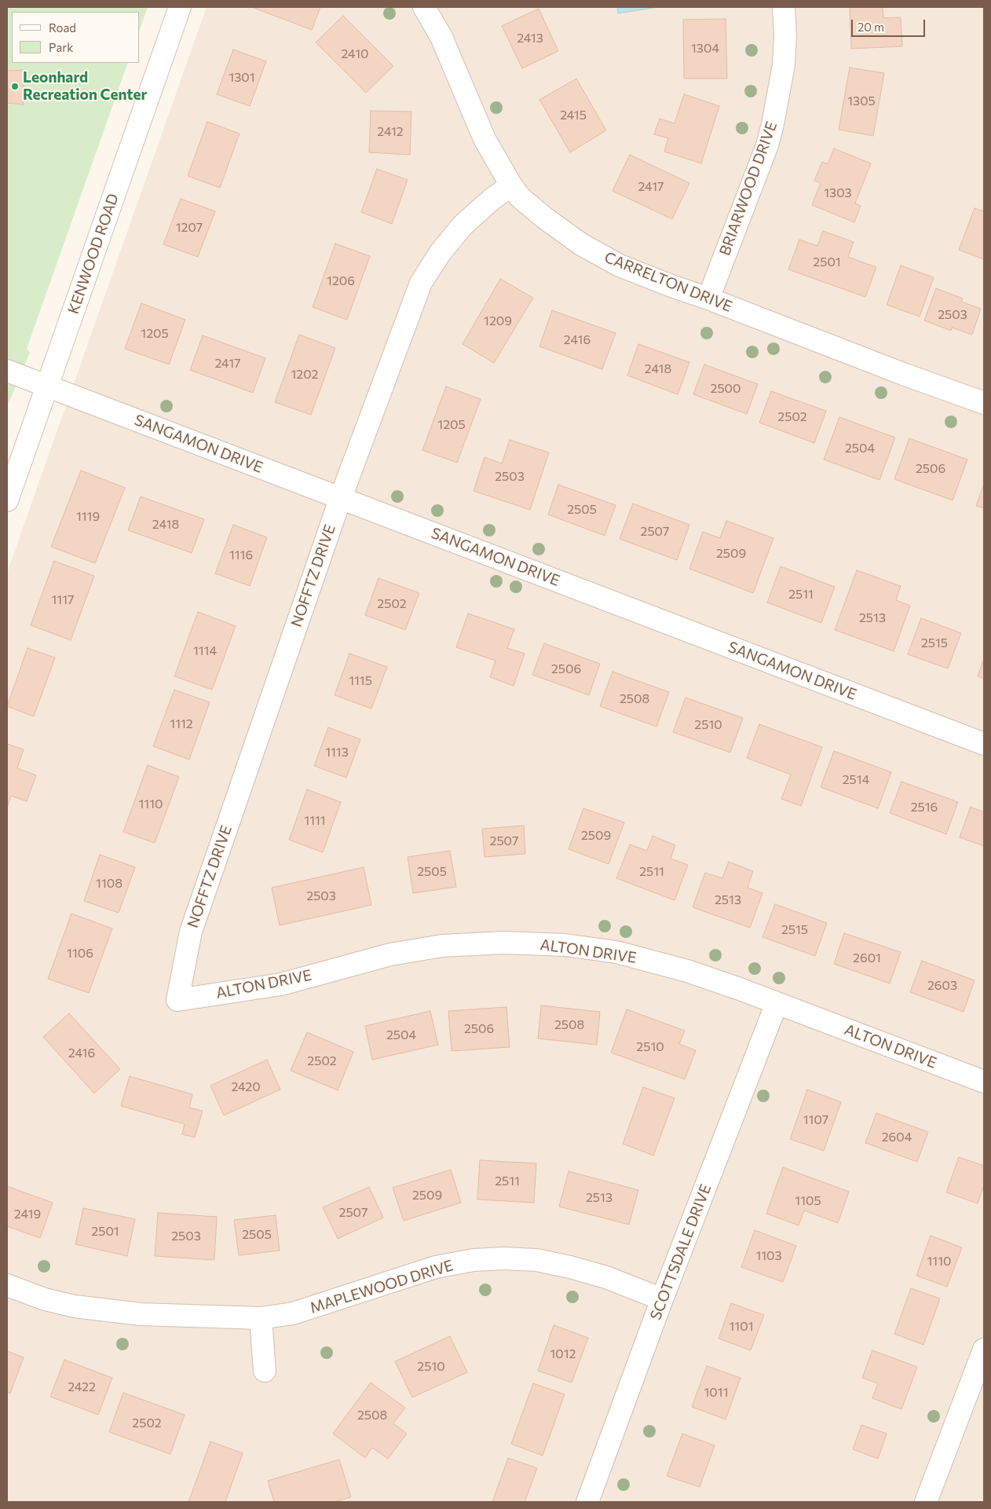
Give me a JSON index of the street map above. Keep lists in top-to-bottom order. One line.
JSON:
{"streets":{"street":["BRIARWOOD DRIVE","KENWOOD ROAD","CARRELTON DRIVE","SANGAMON DRIVE","NOFFTZ DRIVE","ALTON DRIVE","SCOTTSDALE DRIVE","MAPLEWOOD DRIVE"]},"crossings":[["BRIARWOOD DRIVE","CARRELTON DRIVE"],["KENWOOD ROAD","SANGAMON DRIVE"],["CARRELTON DRIVE","NOFFTZ DRIVE"],["SANGAMON DRIVE","NOFFTZ DRIVE"],["NOFFTZ DRIVE","ALTON DRIVE"],["ALTON DRIVE","SCOTTSDALE DRIVE"],["SCOTTSDALE DRIVE","MAPLEWOOD DRIVE"]],"places":["Leonhard Recreation Center"],"house_numbers":["2413","1304","2410","1301","1305","2415","2412","2417","1303","1207","2501","1206","2503","1209","1205","2416","2417","2418","1202","2500","2502","1205","2504","2506","2503","2505","1119","2418","2507","2509","1116","2511","1117","2502","2513","2515","1114","2506","1115","2508","1112","2510","1113","2514","1110","2516","1111","2509","2507","2505","2511","1108","2503","2513","2515","1106","2601","2603","2508","2506","2504","2510","2416","2502","2420","1107","2604","2511","2509","2513","1105","2507","2419","2501","2505","2503","1103","1110","1101","1012","2510","2422","1011","2508","2502"],"legend":["Road","Park"],"scale_bar":"20 m"}
